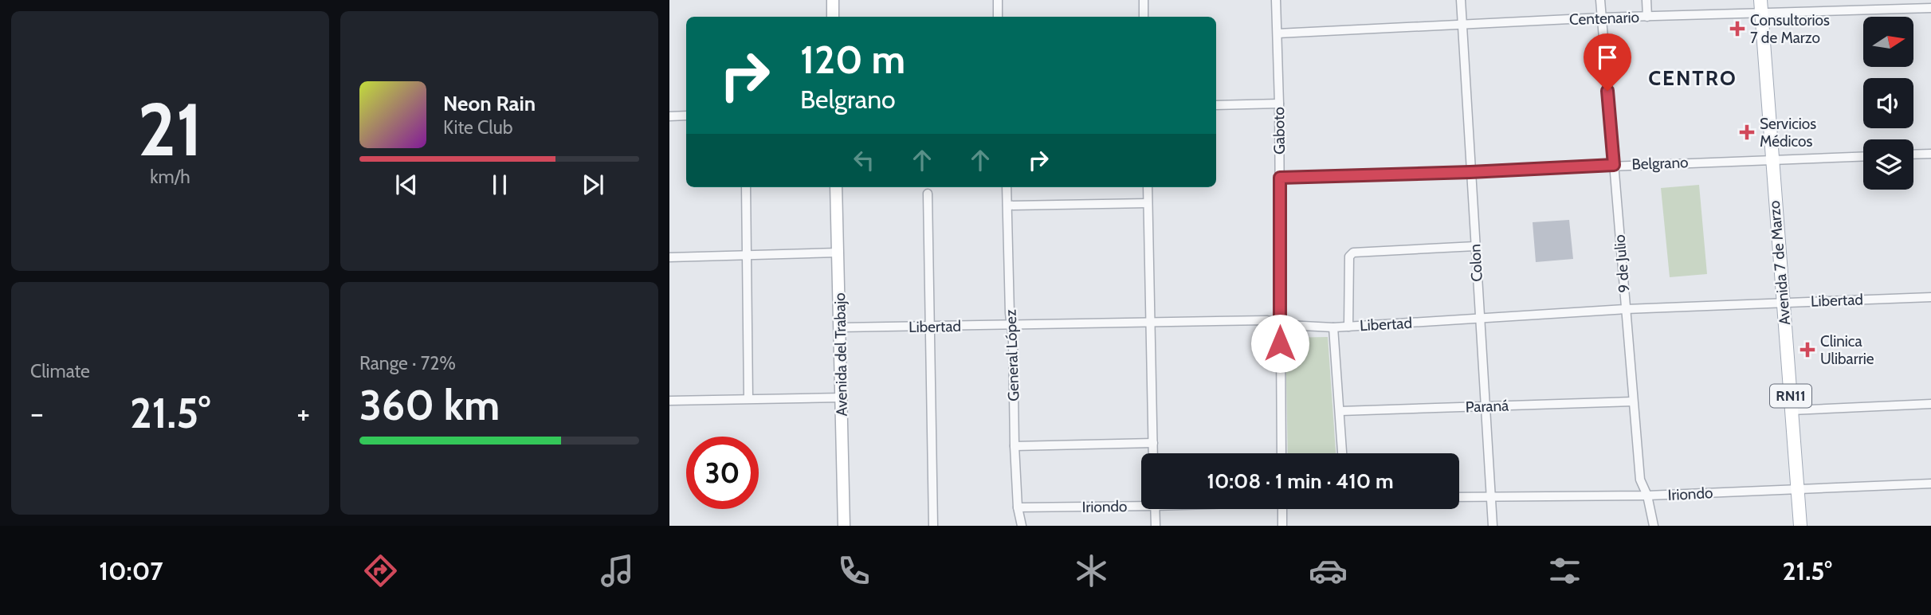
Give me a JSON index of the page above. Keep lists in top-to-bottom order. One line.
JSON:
{"streets":{"main road":["Avenida 7 de Marzo","RN11"],"street":["Centenario","Gaboto","Belgrano","Colon","9 de Julio","Libertad","Avenida del Trabajo","General López","Paraná","Iriondo"]},"crossings":[["Centenario","Gaboto"],["Centenario","Colon"],["Centenario","Avenida 7 de Marzo"],["Centenario","9 de Julio"],["Gaboto","Belgrano"],["Gaboto","Libertad"],["Belgrano","Colon"],["Belgrano","Avenida 7 de Marzo"],["Belgrano","9 de Julio"],["Colon","Libertad"],["Colon","Paraná"],["Colon","Iriondo"],["Avenida 7 de Marzo","Libertad"],["Avenida 7 de Marzo","Iriondo"],["9 de Julio","Libertad"],["9 de Julio","Paraná"],["9 de Julio","Iriondo"],["Libertad","Avenida del Trabajo"],["Libertad","General López"],["General López","Iriondo"]],"districts":["CENTRO"],"places":{"health":["Consultorios 7 de Marzo","Servicios Médicos","Clinica Ulibarrie"]},"north":"right","page":{"tile":[["21","km/h"],"Climate",["Range · 72%","360 km"]],"turn":["120 m","Belgrano"],"song":["Neon Rain","Kite Club"],"heat":["−","21.5°","+"],"limit":"30","trip":"10:08 · 1 min · 410 m","tabs":["10:07","21.5°"]}}
